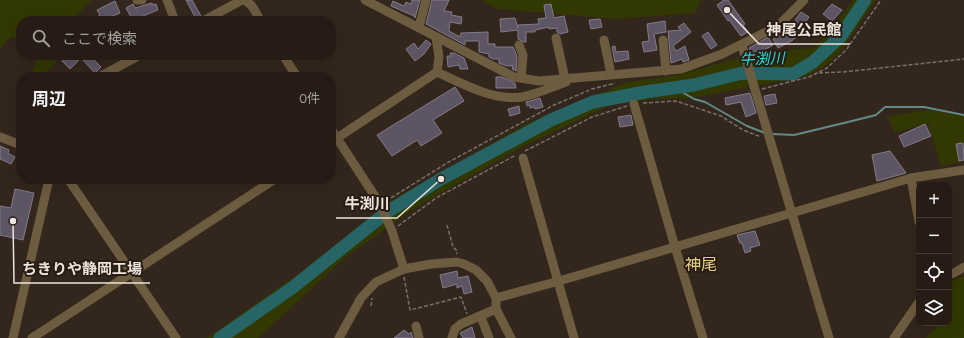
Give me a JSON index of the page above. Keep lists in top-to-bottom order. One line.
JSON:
{"districts":["神尾"],"water":["牛渕川"],"places":["神尾公民館","牛渕川","ちきりや静岡工場"],"page":{"search":"ここで検索","heading":["周辺","0件"],"map_buttons":["+","−"]}}
